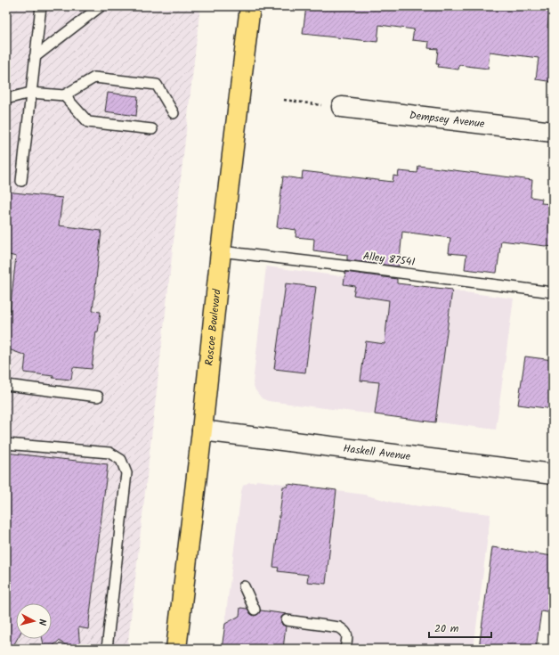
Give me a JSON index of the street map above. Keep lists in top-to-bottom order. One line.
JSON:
{"streets":{"main road":["Dempsey Avenue","Roscoe Boulevard","Haskell Avenue"],"lane":["Alley 87541"]},"crossings":[["Alley 87541","Roscoe Boulevard"],["Roscoe Boulevard","Haskell Avenue"]],"scale_bar":"20 m","north":"right"}
